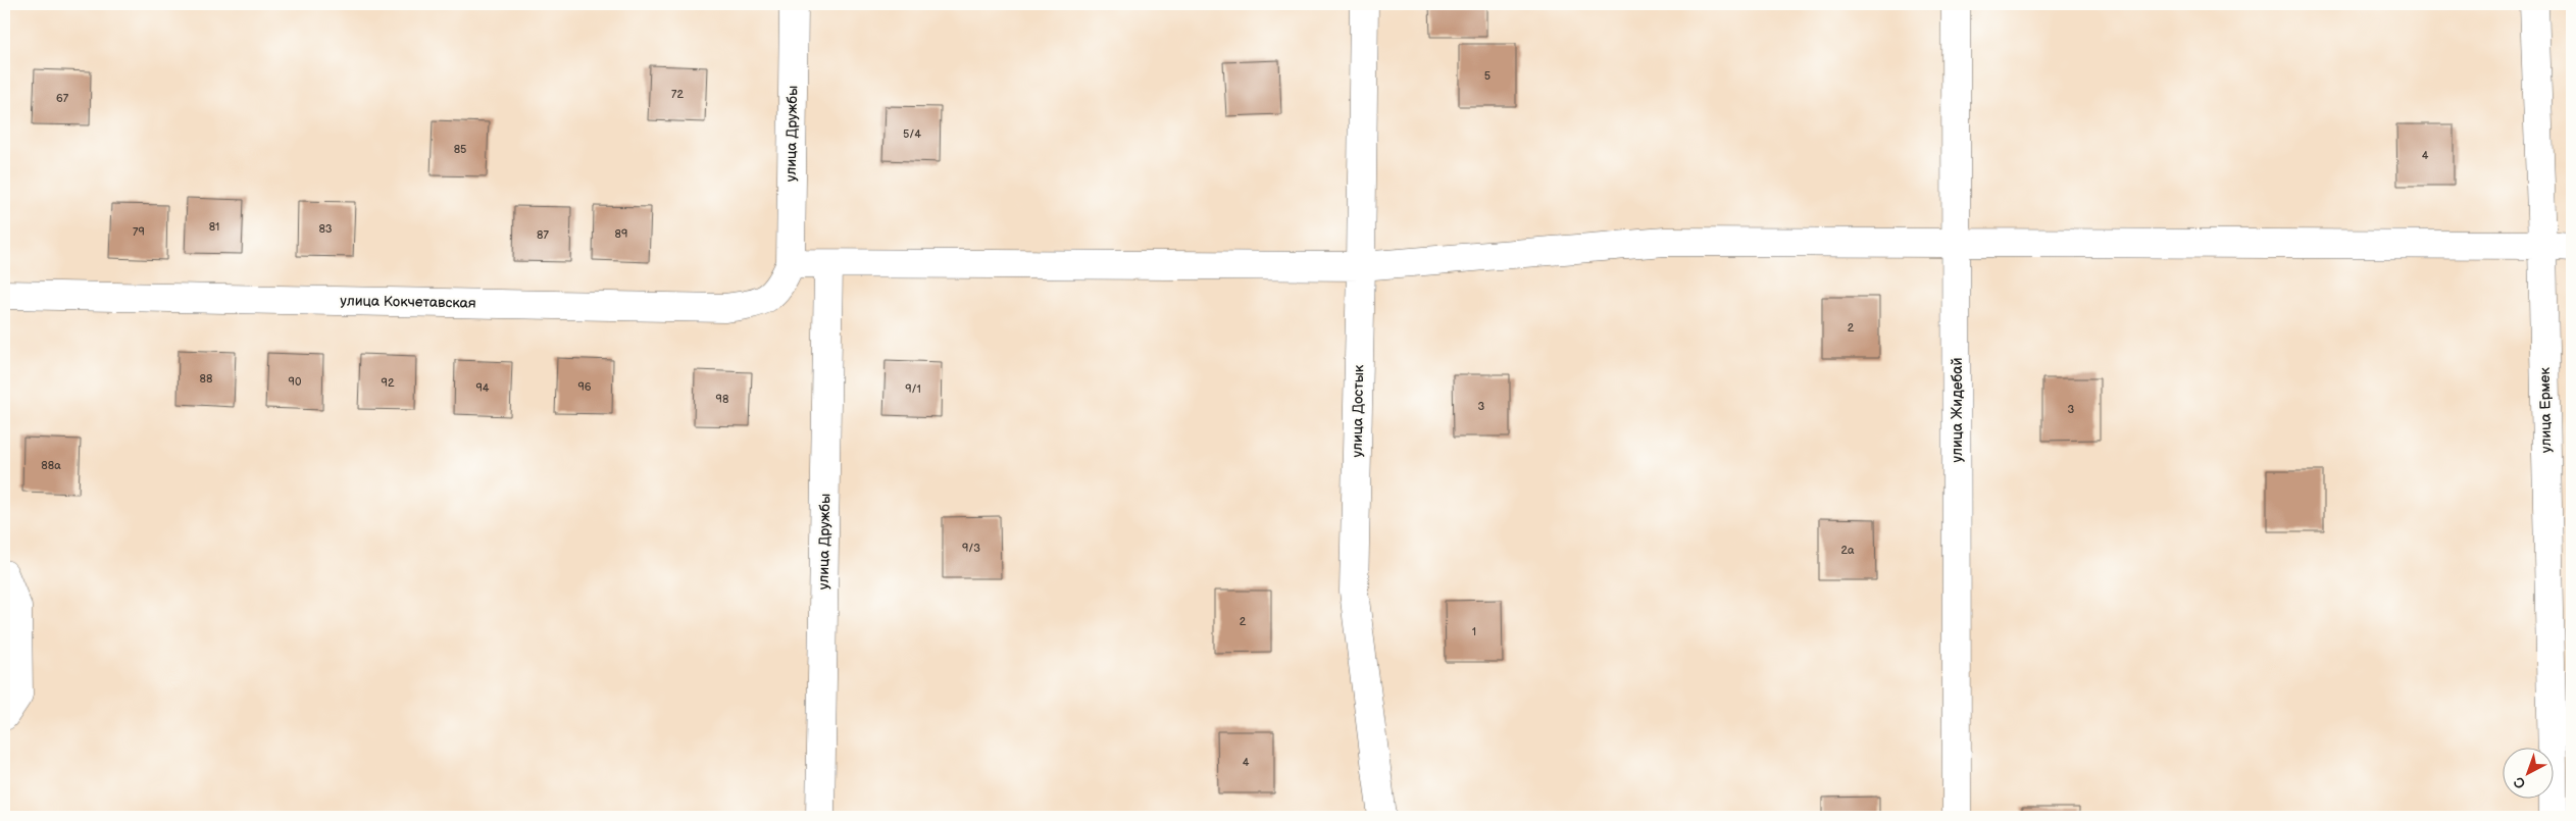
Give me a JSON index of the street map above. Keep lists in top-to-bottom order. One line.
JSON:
{"streets":{"street":["улица Дружбы","улица Кокчетавская","улица Жидебай","улица Ермек","улица Достык"]},"crossings":[["улица Дружбы","улица Кокчетавская"]],"house_numbers":["5","72","67","5/4","85","4","81","83","79","89","87","2","88","90","92","96","94","9/1","98","3","3","88а","9/3","2а","2","1","4"],"north":"bottom left"}
